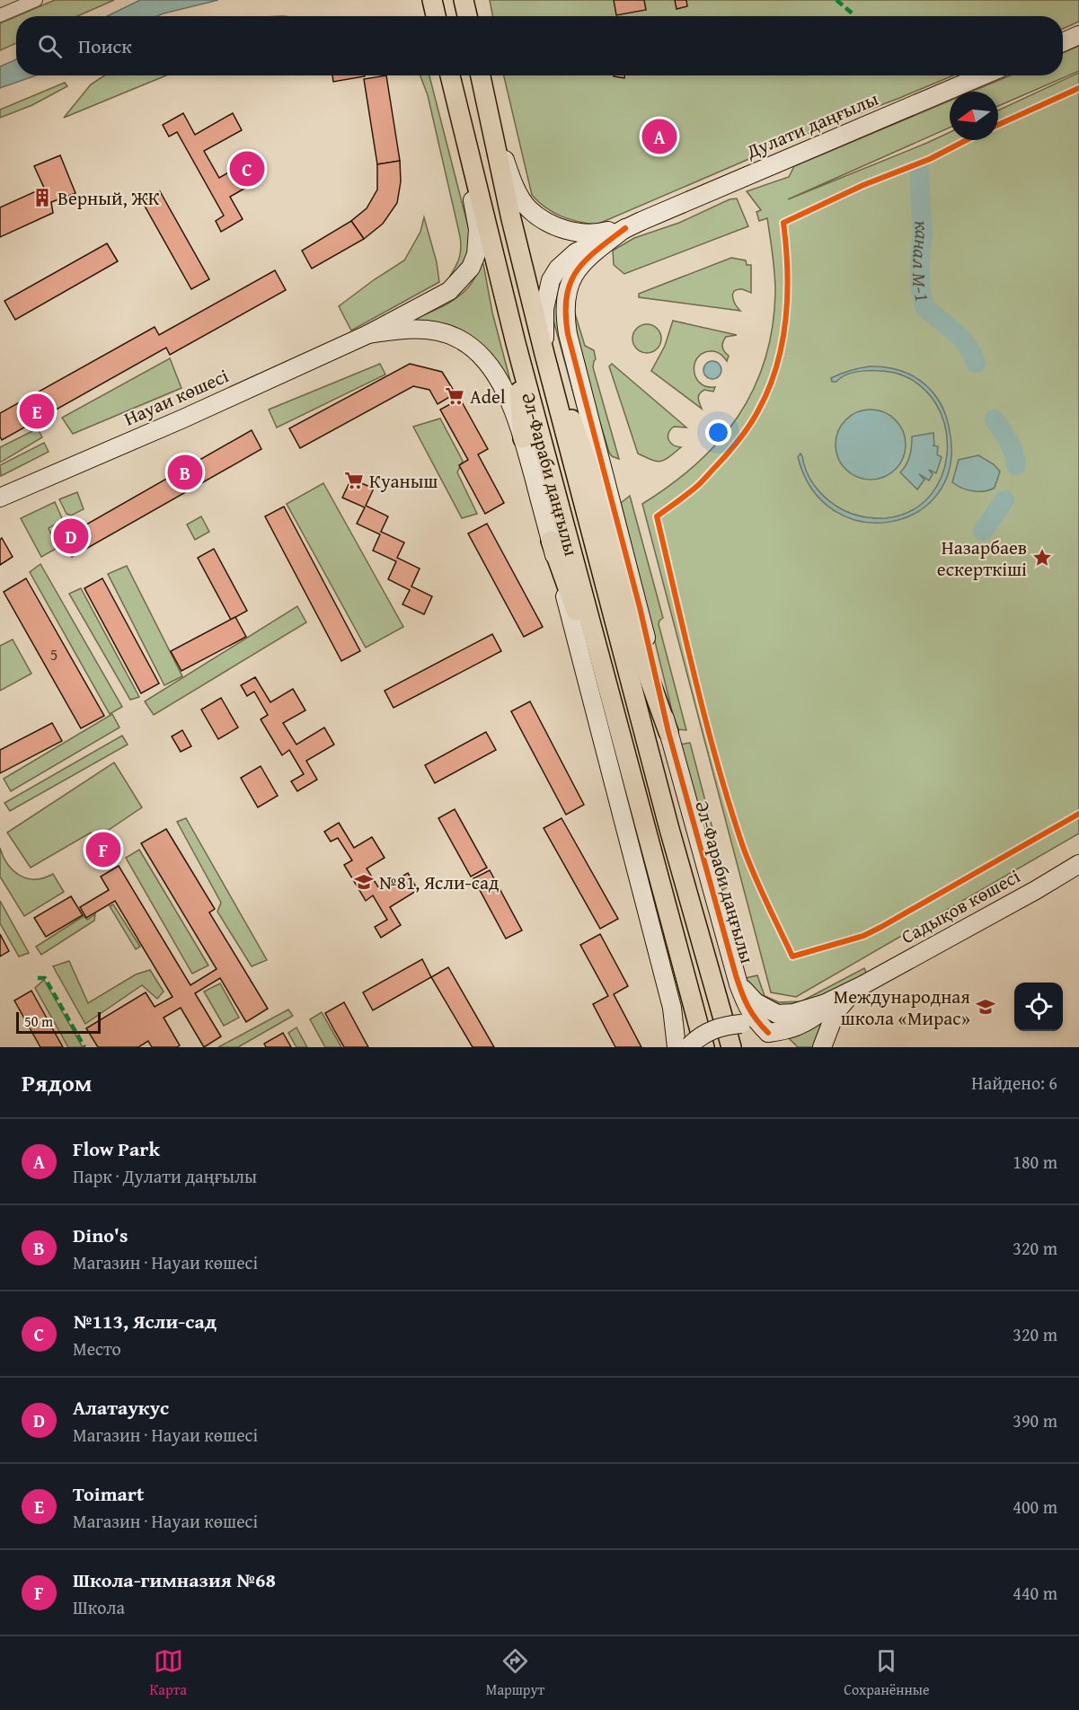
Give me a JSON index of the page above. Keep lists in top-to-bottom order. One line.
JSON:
{"streets":{"main road":["Әл-Фараби даңғылы"],"street":["Дулати даңғылы","Науаи көшесі","Садықов көшесі"]},"crossings":[["Дулати даңғылы","Әл-Фараби даңғылы"],["Науаи көшесі","Әл-Фараби даңғылы"]],"water":["канал М-1"],"places":{"building":["Верный, ЖК"],"supermarket":["Adel","Куаныш"],"place":["Назарбаев ескерткіші"],"school or university":["№81, Ясли-сад","Международная школа «Мирас»"]},"house_numbers":["5"],"scale_bar":"50 m","north":"left","page":{"search":"Поиск","pins":["A","C","E","B","D","F"],"scale":"50 m","heading":["Рядом","Найдено: 6"],"list":[{"mark":"A","name":"Flow Park","note":"Парк · Дулати даңғылы","value":"180 m"},{"mark":"B","name":"Dino's","note":"Магазин · Науаи көшесі","value":"320 m"},{"mark":"C","name":"№113, Ясли-сад","note":"Место","value":"320 m"},{"mark":"D","name":"Алатаукус","note":"Магазин · Науаи көшесі","value":"390 m"},{"mark":"E","name":"Toimart","note":"Магазин · Науаи көшесі","value":"400 m"},{"mark":"F","name":"Школа-гимназия №68","note":"Школа","value":"440 m"}],"nav":["Карта","Маршрут","Сохранённые"]}}
